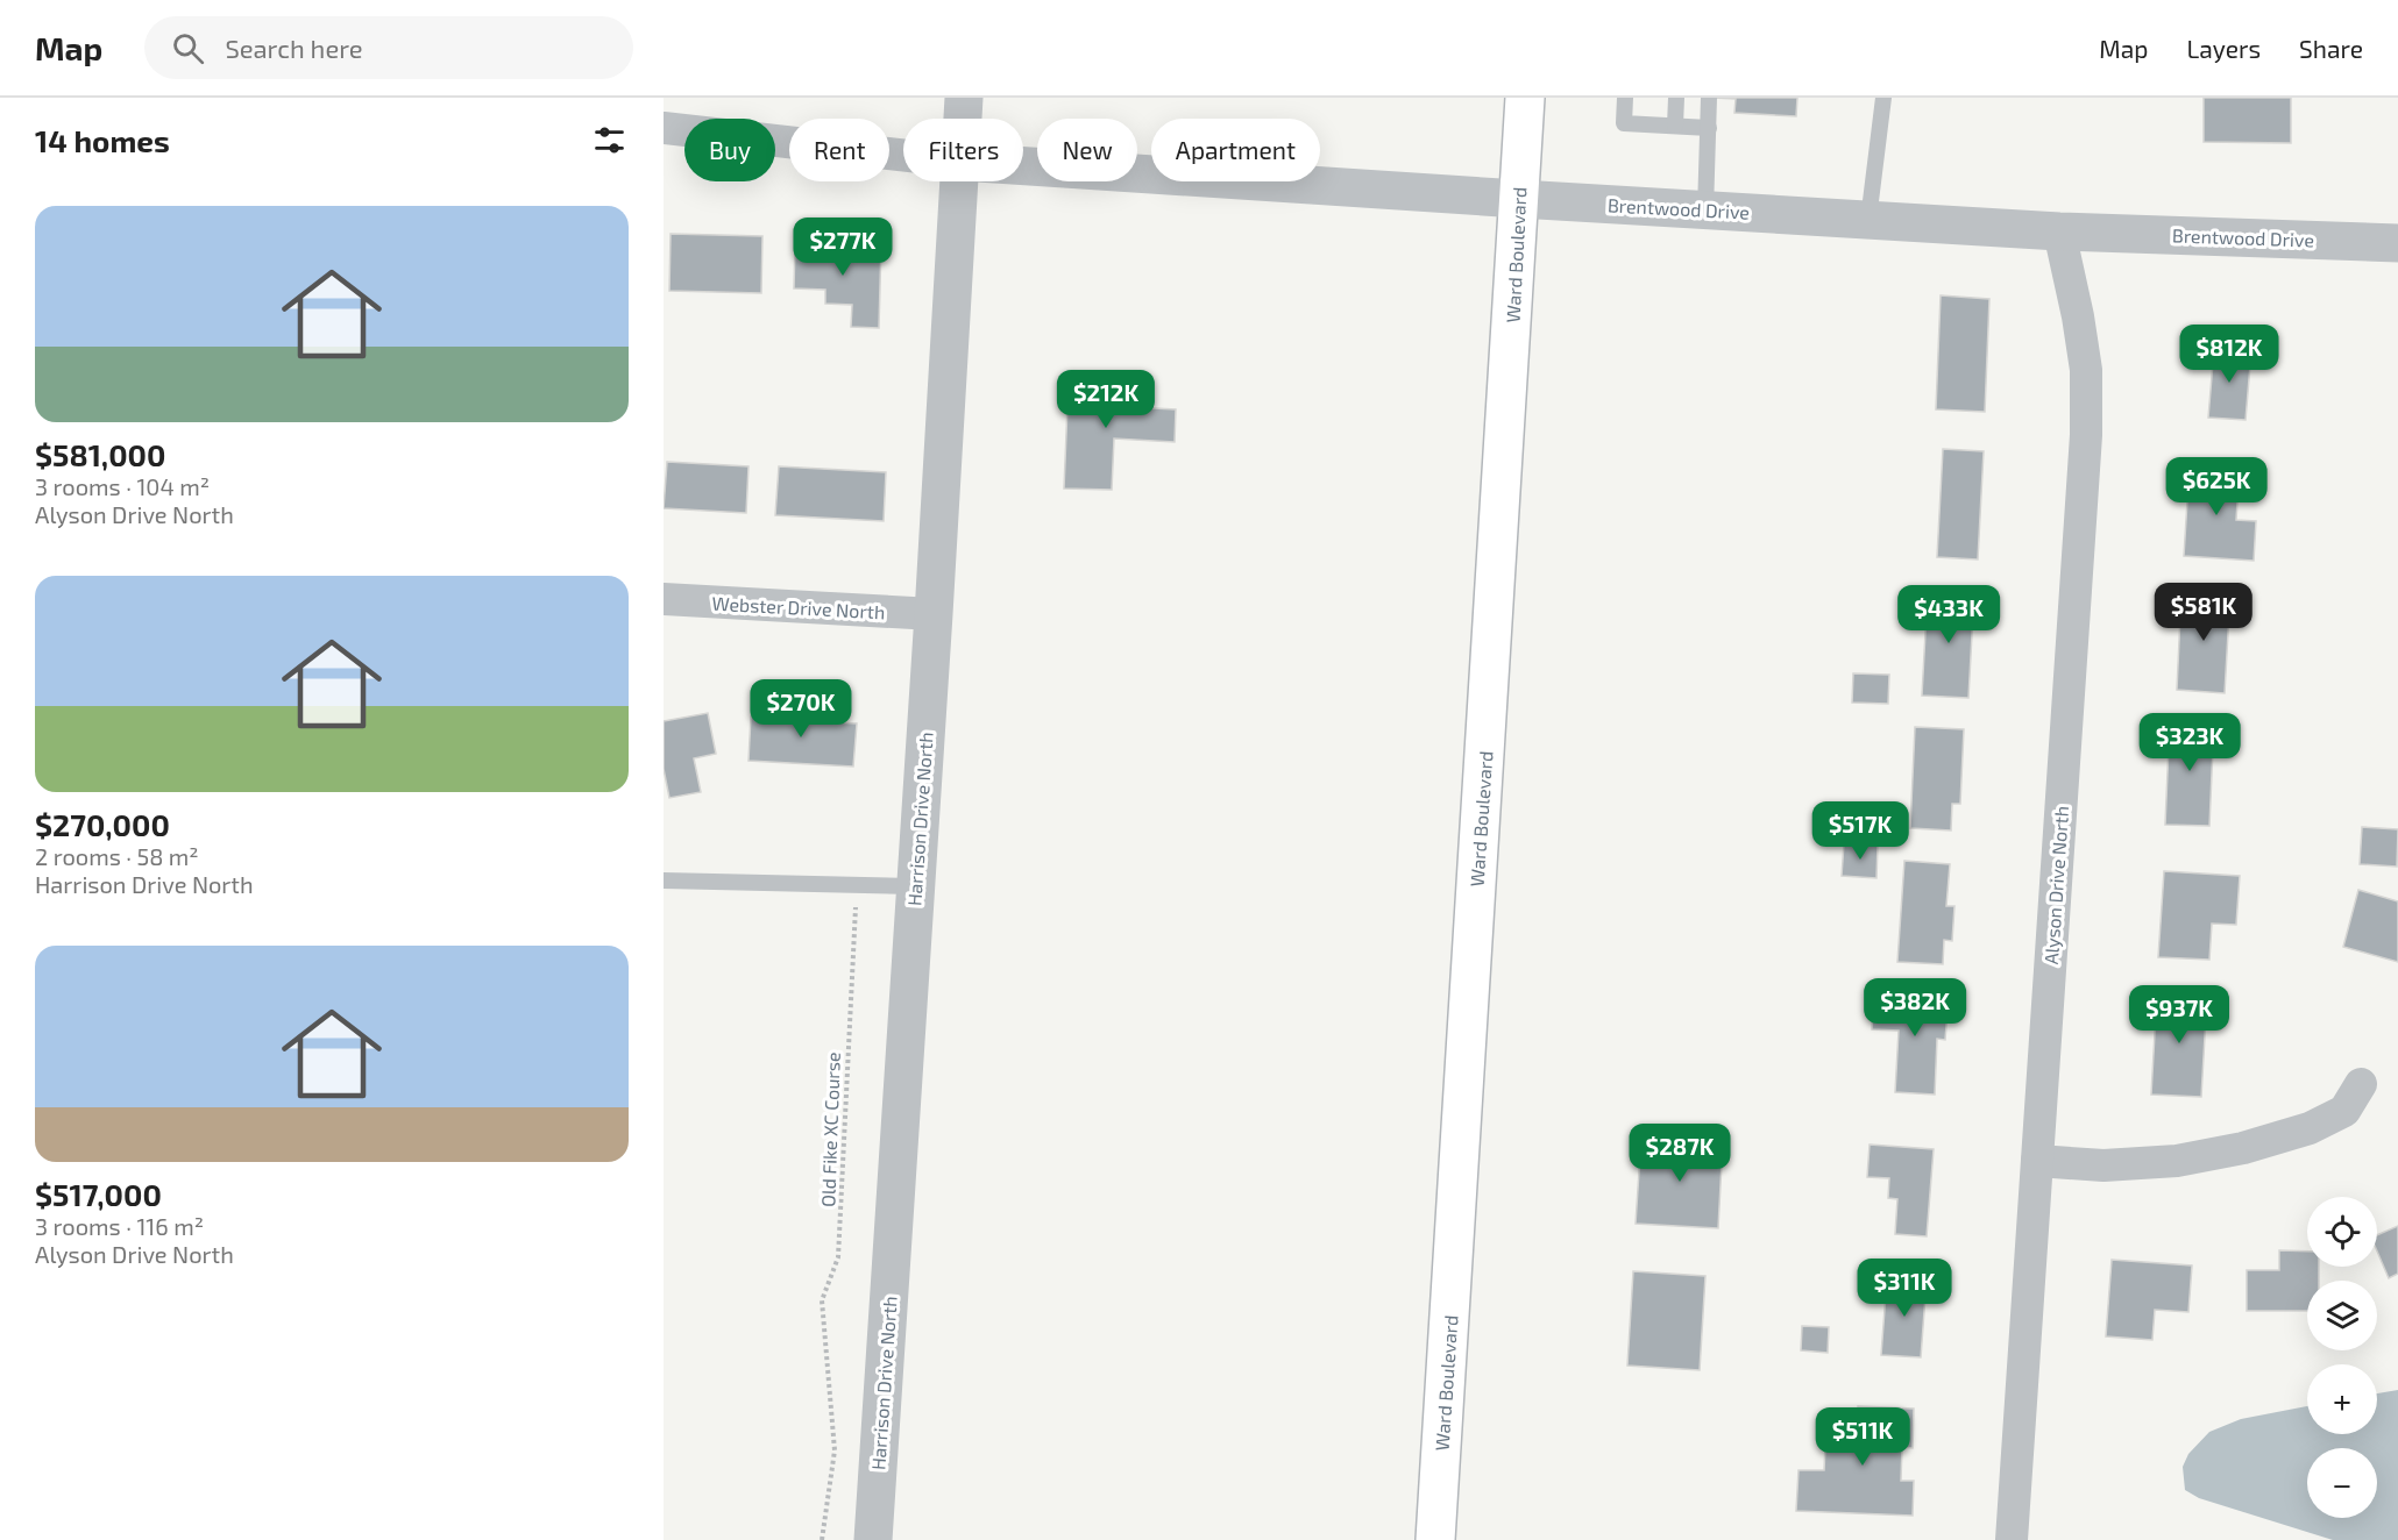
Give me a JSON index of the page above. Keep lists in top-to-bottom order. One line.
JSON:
{"streets":{"main road":["Ward Boulevard"],"street":["Brentwood Drive","Webster Drive North","Harrison Drive North","Alyson Drive North"],"path":["Old Fike XC Course"]},"crossings":[["Brentwood Drive","Ward Boulevard"],["Brentwood Drive","Alyson Drive North"],["Webster Drive North","Harrison Drive North"]],"page":{"header":"Map","search":"Search here","nav":["Map","Layers","Share"],"heading":"14 homes","chip":["Buy","Rent","Filters","New","Apartment"],"list":[{"name":"$581,000","note":"3 rooms · 104 m² · Alyson Drive North"},{"name":"$270,000","note":"2 rooms · 58 m² · Harrison Drive North"},{"name":"$517,000","note":"3 rooms · 116 m² · Alyson Drive North"}],"price":["$277K","$812K","$212K","$625K","$581K","$433K","$270K","$323K","$517K","$382K","$937K","$287K","$311K","$511K"],"map_buttons":["+","−"]}}
